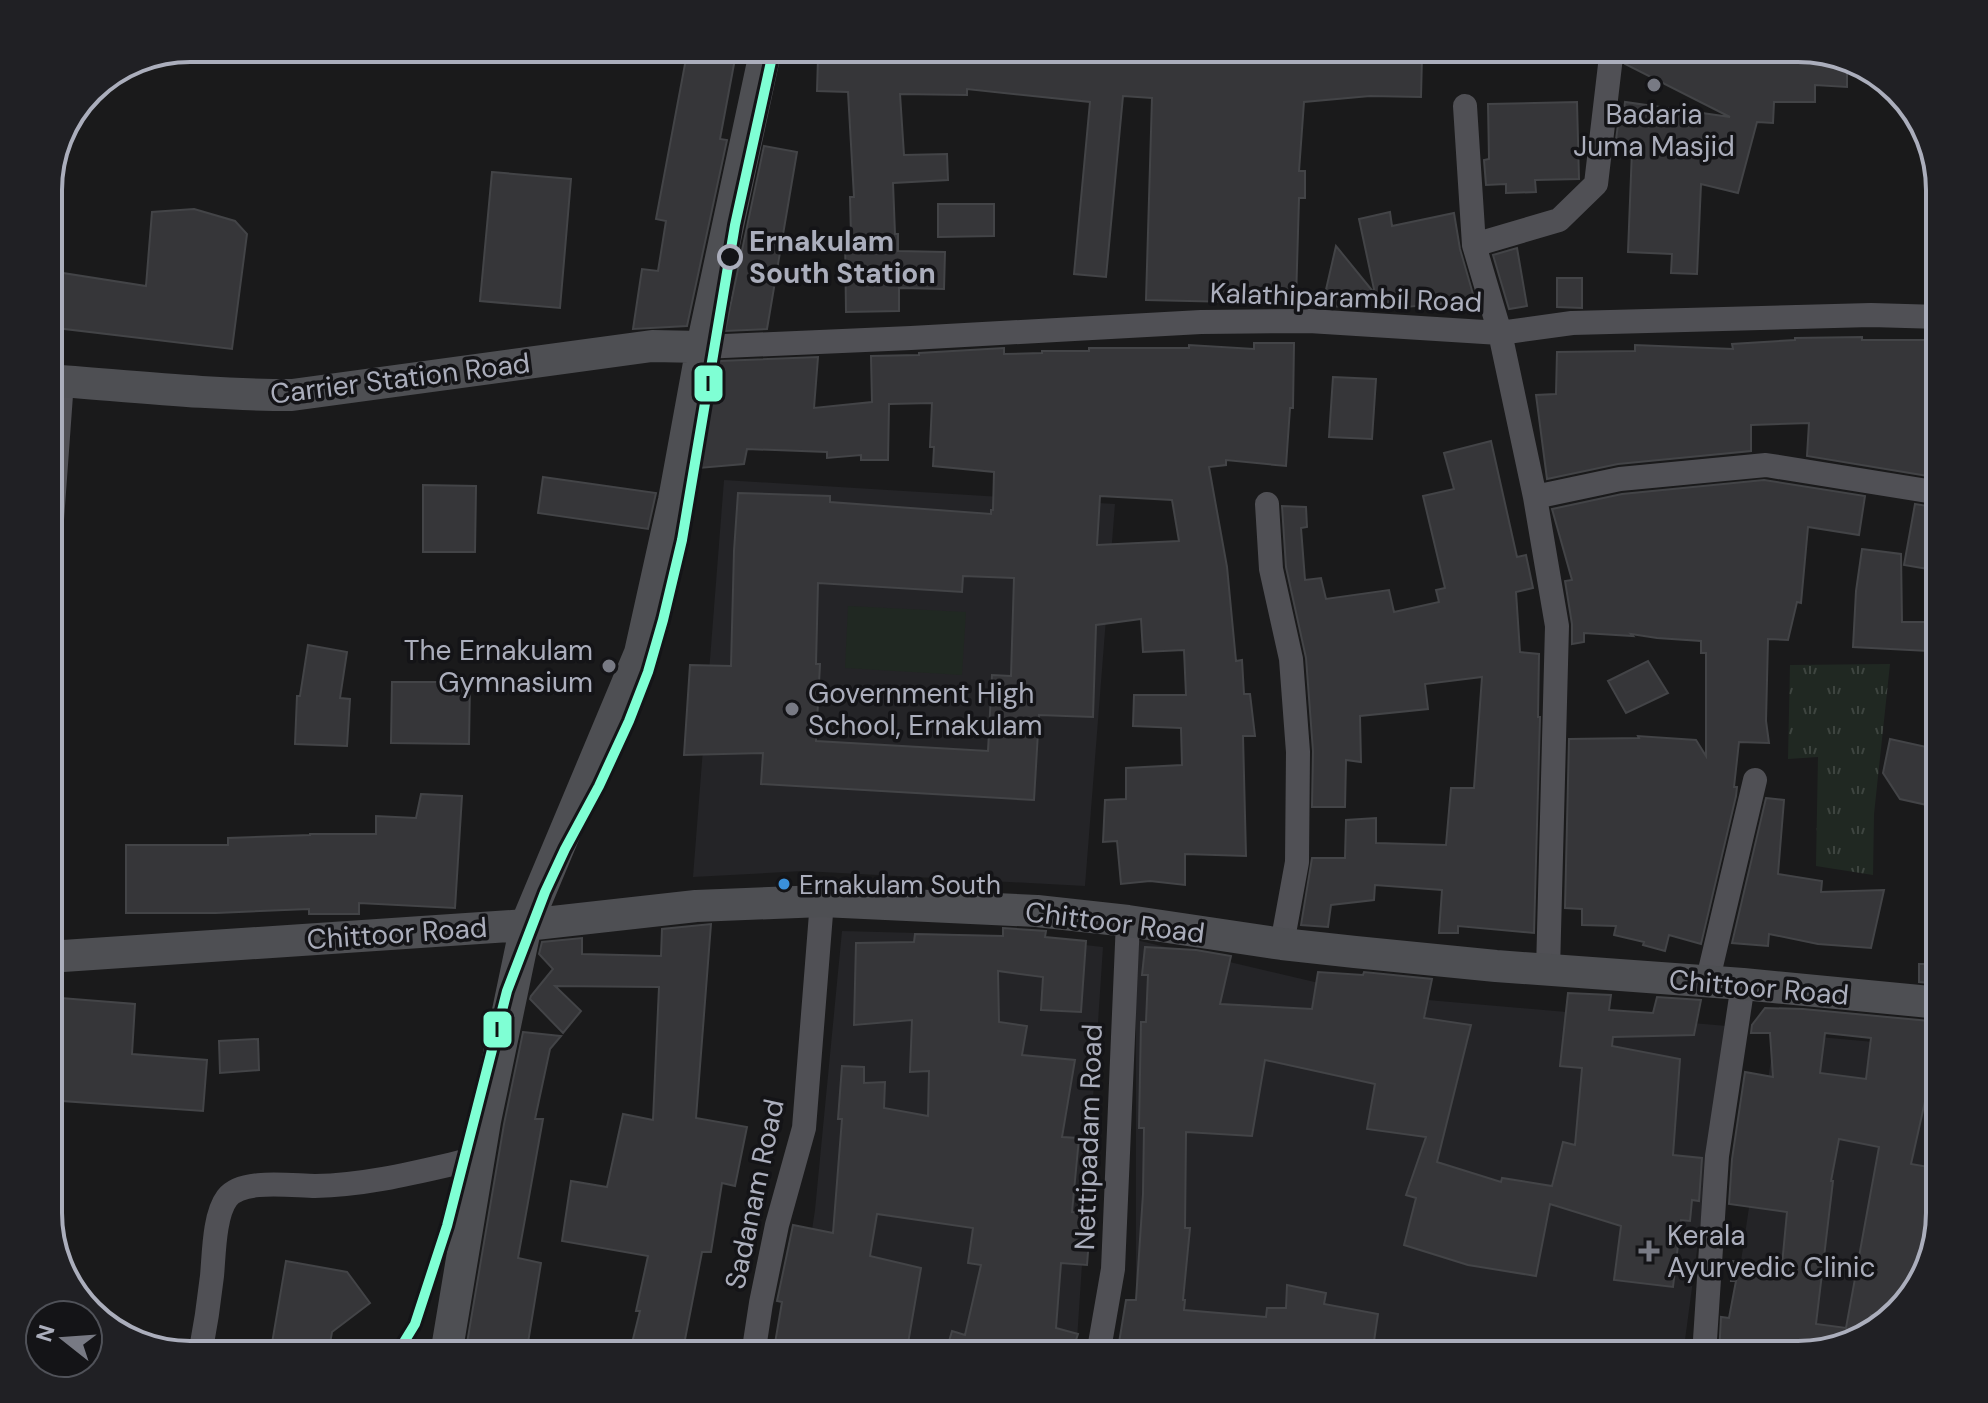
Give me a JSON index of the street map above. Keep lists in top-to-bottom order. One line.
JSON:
{"streets":{"main road":["Carrier Station Road","Chittoor Road"],"street":["Kalathiparambil Road","Nettipadam Road","Sadanam Road"]},"crossings":[["Kalathiparambil Road","Carrier Station Road"],["Chittoor Road","Nettipadam Road"],["Chittoor Road","Sadanam Road"]],"places":{"other":["Badaria Juma Masjid","Ernakulam South Station","The Ernakulam Gymnasium","Government High School, Ernakulam","Ernakulam South"],"health":["Kerala Ayurvedic Clinic"]},"lines":["transit line I"],"north":"left"}
